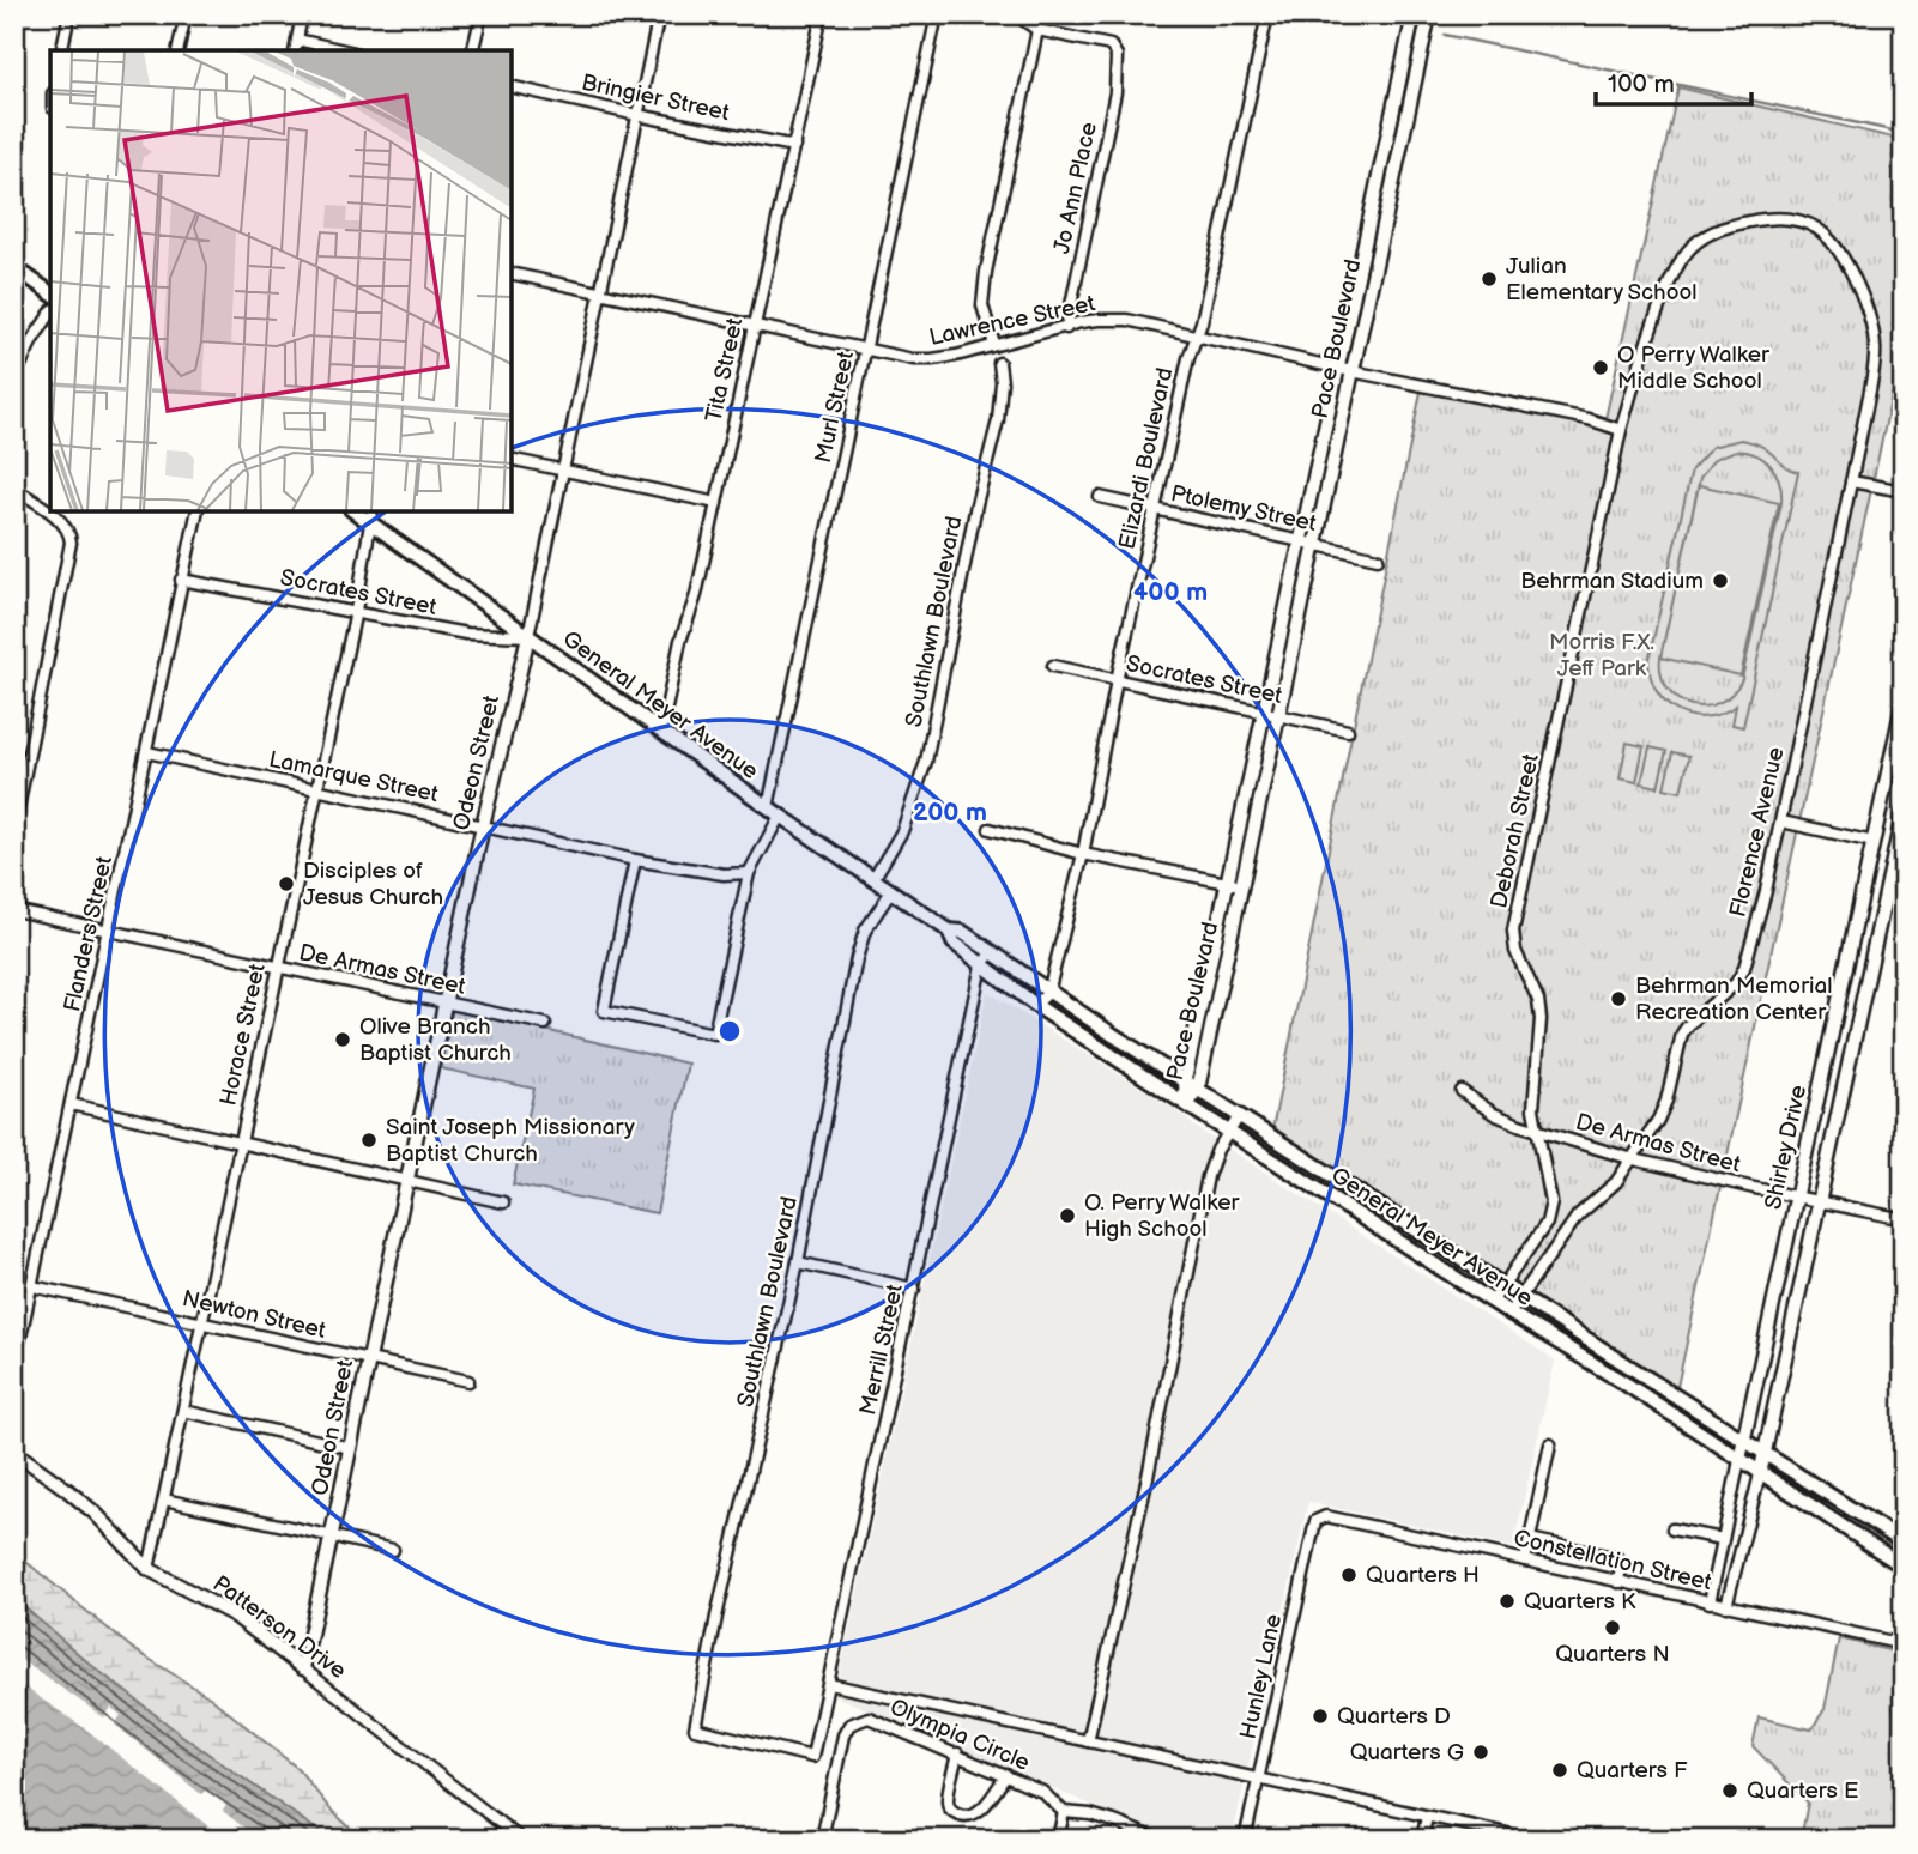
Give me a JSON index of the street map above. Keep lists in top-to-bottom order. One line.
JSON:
{"streets":{"main road":["General Meyer Avenue"],"street":["Bringier Street","Jo Ann Place","Lawrence Street","Pace Boulevard","Tita Street","Murl Street","Elizardi Boulevard","Ptolemy Street","Socrates Street","Southlawn Boulevard","Odeon Street","Lamarque Street","Deborah Street","Florence Avenue","Flanders Street","De Armas Street","Horace Street","Shirley Drive","Newton Street","Merrill Street","Constellation Street","Patterson Drive","Hunley Lane","Olympia Circle"]},"crossings":[["Bringier Street","Tita Street"],["Bringier Street","Odeon Street"],["Jo Ann Place","Lawrence Street"],["Lawrence Street","Pace Boulevard"],["Lawrence Street","Tita Street"],["Lawrence Street","Murl Street"],["Lawrence Street","Elizardi Boulevard"],["Lawrence Street","Odeon Street"],["Lawrence Street","Deborah Street"],["Pace Boulevard","Ptolemy Street"],["Pace Boulevard","Socrates Street"],["Pace Boulevard","General Meyer Avenue"],["Tita Street","General Meyer Avenue"],["Murl Street","General Meyer Avenue"],["Murl Street","Lamarque Street"],["Elizardi Boulevard","Ptolemy Street"],["Elizardi Boulevard","Socrates Street"],["Elizardi Boulevard","General Meyer Avenue"],["Socrates Street","General Meyer Avenue"],["Socrates Street","Odeon Street"],["Socrates Street","Flanders Street"],["Socrates Street","Horace Street"],["Southlawn Boulevard","General Meyer Avenue"],["Southlawn Boulevard","Merrill Street"],["General Meyer Avenue","Odeon Street"],["General Meyer Avenue","Deborah Street"],["General Meyer Avenue","Florence Avenue"],["General Meyer Avenue","Horace Street"],["General Meyer Avenue","Shirley Drive"],["General Meyer Avenue","Merrill Street"],["Odeon Street","Lamarque Street"],["Odeon Street","De Armas Street"],["Odeon Street","Newton Street"],["Odeon Street","Patterson Drive"],["Lamarque Street","Flanders Street"],["Lamarque Street","Horace Street"],["Deborah Street","De Armas Street"],["Florence Avenue","De Armas Street"],["Flanders Street","De Armas Street"],["Flanders Street","Newton Street"],["De Armas Street","Horace Street"],["De Armas Street","Shirley Drive"],["Horace Street","Newton Street"],["Horace Street","Patterson Drive"],["Shirley Drive","Constellation Street"],["Constellation Street","Hunley Lane"]],"parks":["Morris F.X. Jeff Park"],"places":["Julian Elementary School","O Perry Walker Middle School","Behrman Stadium","Disciples of Jesus Church","Behrman Memorial Recreation Center","Olive Branch Baptist Church","Saint Joseph Missionary Baptist Church","O. Perry Walker High School","Quarters H","Quarters K","Quarters N","Quarters D","Quarters G","Quarters F","Quarters E"],"scale_bar":"100 m","rings":["400 m","200 m"]}
